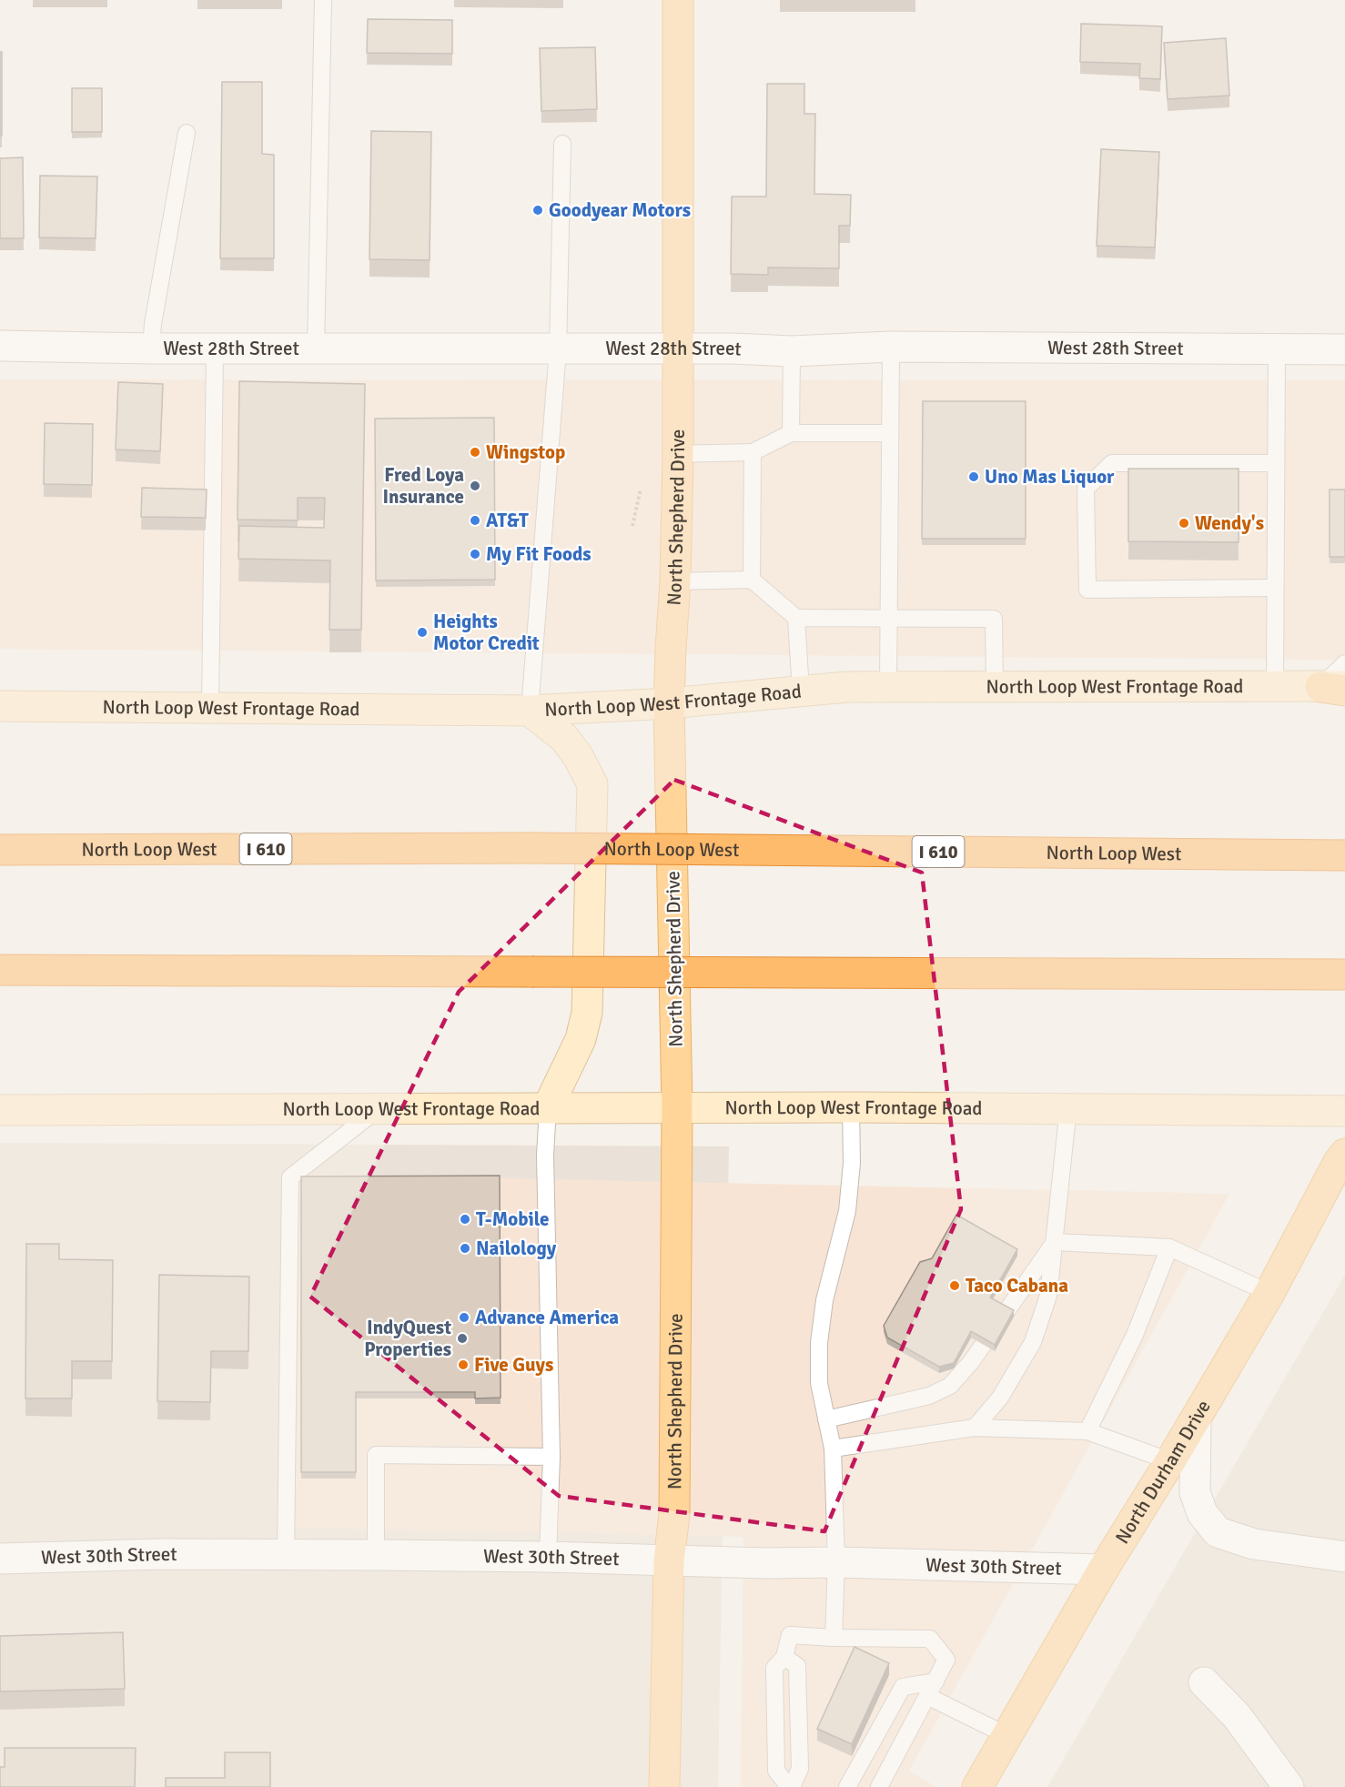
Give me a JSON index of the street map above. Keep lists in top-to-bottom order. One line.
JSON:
{"streets":{"highway":["North Loop West","I 610"],"main road":["North Shepherd Drive","North Loop West Frontage Road","North Durham Drive"],"street":["West 28th Street","West 30th Street"]},"crossings":[["West 28th Street","North Shepherd Drive"],["North Shepherd Drive","North Loop West Frontage Road"],["North Shepherd Drive","West 30th Street"],["North Durham Drive","West 30th Street"]],"places":["Goodyear Motors","Wingstop","Uno Mas Liquor","Fred Loya Insurance","AT&T","Wendy's","My Fit Foods","Heights Motor Credit","T-Mobile","Nailology","Taco Cabana","Advance America","IndyQuest Properties","Five Guys"]}
